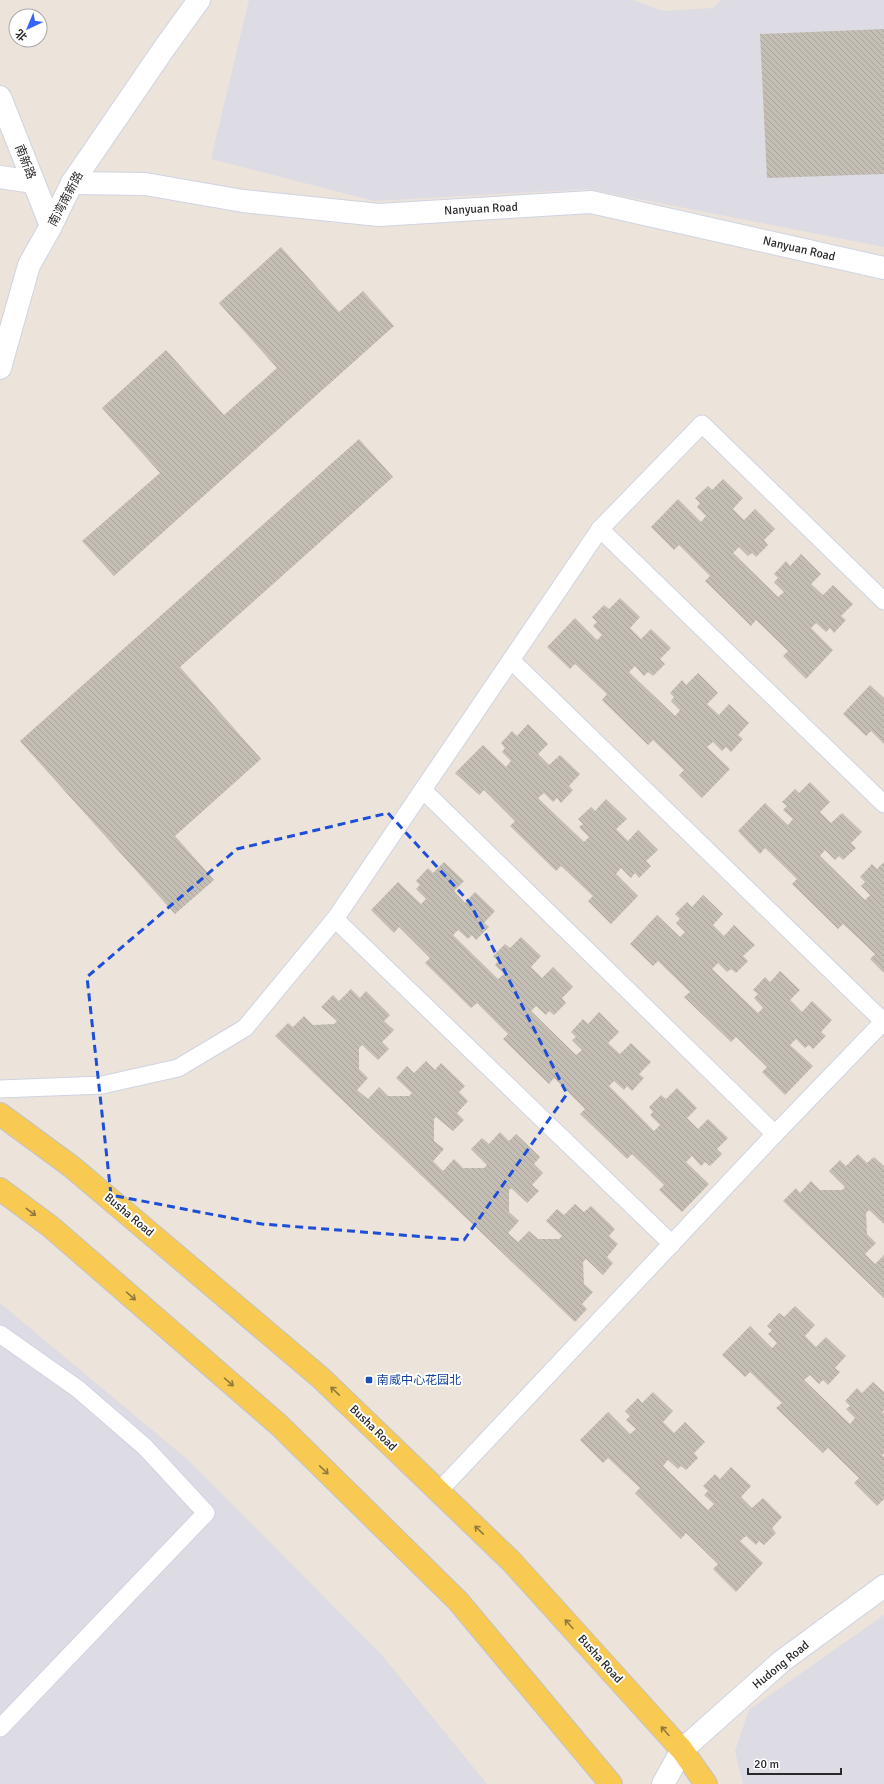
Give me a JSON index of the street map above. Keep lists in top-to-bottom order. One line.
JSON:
{"streets":{"main road":["Busha Road"],"street":["南新路","南湾南新路","Nanyuan Road","Hudong Road"]},"crossings":[["南新路","南湾南新路"],["南湾南新路","Nanyuan Road"],["Busha Road","Hudong Road"]],"places":{"transit":["南威中心花园北"]},"scale_bar":"20 m","north":"bottom left"}
